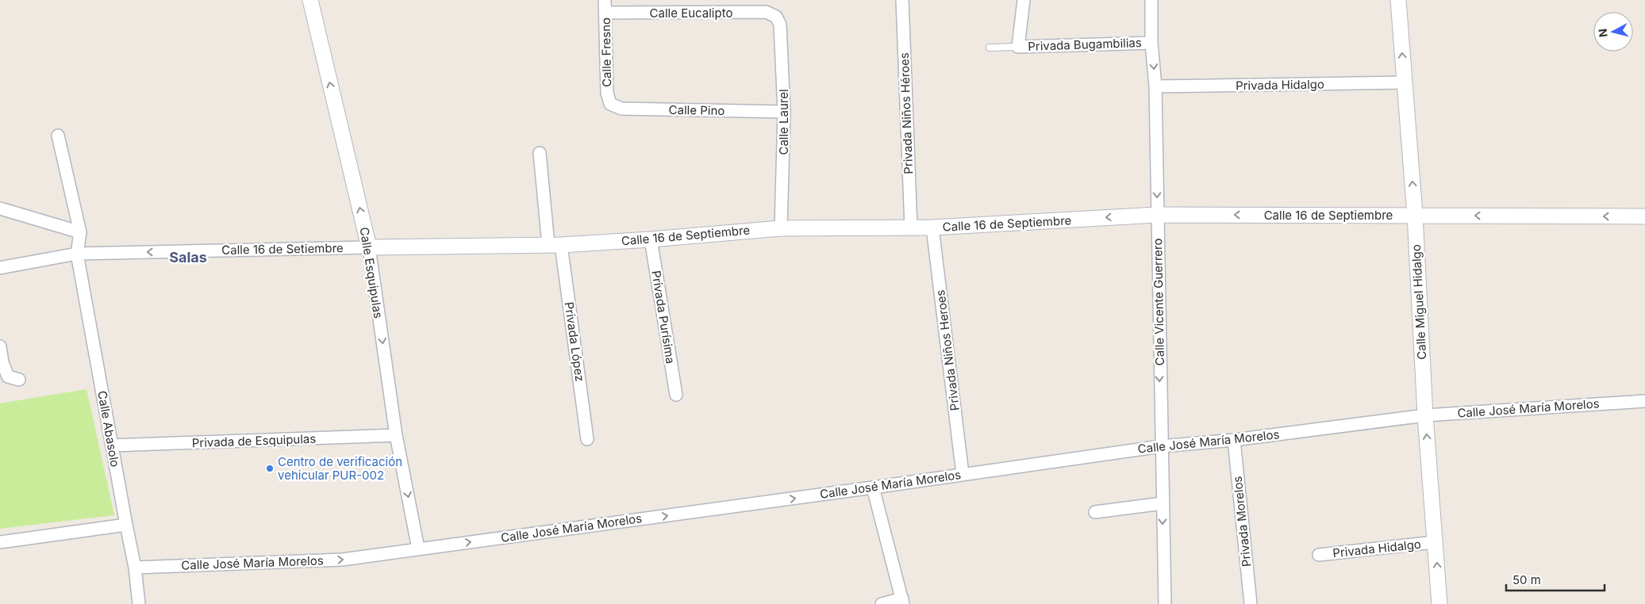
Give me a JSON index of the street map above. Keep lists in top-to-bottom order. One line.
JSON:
{"streets":{"street":["Calle Eucalipto","Privada Bugambilias","Calle Fresno","Privada Hidalgo","Calle Pino","Privada Niños Héroes","Calle Laurel","Calle 16 de Septiembre","Calle 16 de Setiembre","Calle Esquipulas","Calle Vicente Guerrero","Calle Miguel Hidalgo","Privada Purísima","Privada López","Privada Niños Heroes","Calle José María Morelos","Calle Abasolo","Privada de Esquipulas","Privada Morelos"]},"crossings":[["Calle Eucalipto","Calle Fresno"],["Calle Eucalipto","Calle Laurel"],["Privada Bugambilias","Calle Vicente Guerrero"],["Calle Fresno","Calle Pino"],["Privada Hidalgo","Calle Vicente Guerrero"],["Privada Hidalgo","Calle Miguel Hidalgo"],["Calle Pino","Calle Laurel"],["Privada Niños Héroes","Calle 16 de Septiembre"],["Calle Laurel","Calle 16 de Septiembre"],["Calle 16 de Septiembre","Calle 16 de Setiembre"],["Calle 16 de Septiembre","Calle Esquipulas"],["Calle 16 de Septiembre","Calle Vicente Guerrero"],["Calle 16 de Septiembre","Calle Miguel Hidalgo"],["Calle 16 de Septiembre","Privada Purísima"],["Calle 16 de Septiembre","Privada López"],["Calle 16 de Septiembre","Privada Niños Heroes"],["Calle 16 de Setiembre","Calle Esquipulas"],["Calle 16 de Setiembre","Calle Abasolo"],["Calle Esquipulas","Calle José María Morelos"],["Calle Esquipulas","Privada de Esquipulas"],["Calle Vicente Guerrero","Calle José María Morelos"],["Calle Miguel Hidalgo","Calle José María Morelos"],["Privada Niños Heroes","Calle José María Morelos"],["Calle José María Morelos","Calle Abasolo"],["Calle José María Morelos","Privada Morelos"],["Calle Abasolo","Privada de Esquipulas"]],"one_way":["Calle 16 de Septiembre","Calle 16 de Setiembre","Calle Vicente Guerrero","Calle Miguel Hidalgo","Calle José María Morelos"],"districts":["Salas"],"places":["Centro de verificación vehicular PUR-002"],"scale_bar":"50 m","north":"left"}
